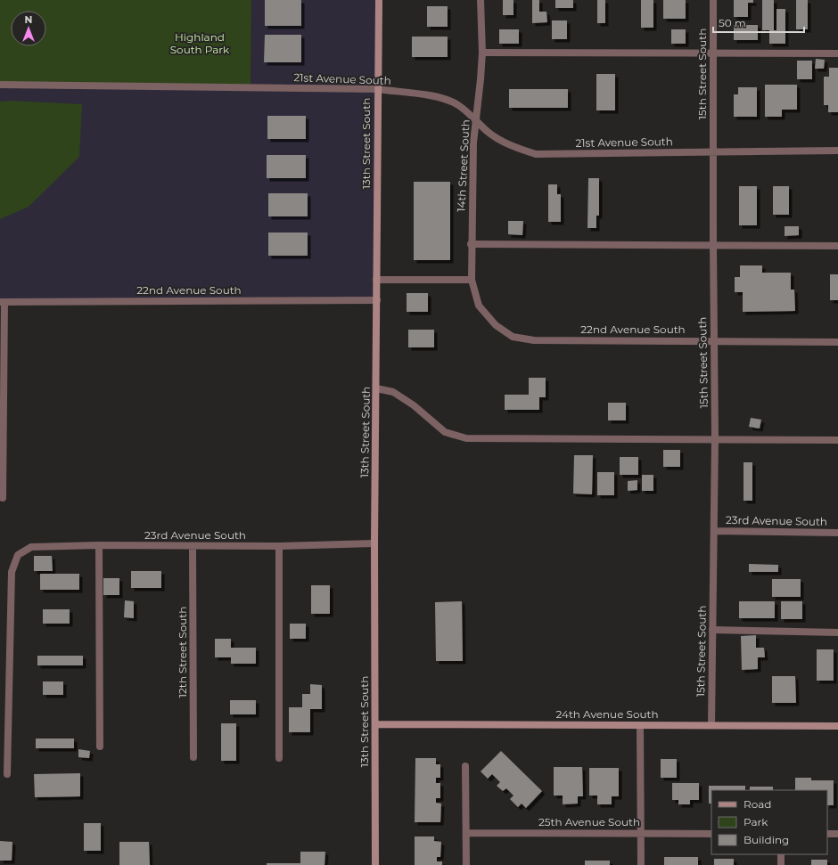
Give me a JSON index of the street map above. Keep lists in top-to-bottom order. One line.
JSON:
{"streets":{"street":["15th Street South","21st Avenue South","13th Street South","14th Street South","22nd Avenue South","23rd Avenue South","12th Street South","24th Avenue South","25th Avenue South"]},"crossings":[["15th Street South","21st Avenue South"],["15th Street South","22nd Avenue South"],["15th Street South","23rd Avenue South"],["15th Street South","24th Avenue South"],["21st Avenue South","13th Street South"],["21st Avenue South","14th Street South"],["13th Street South","22nd Avenue South"],["13th Street South","23rd Avenue South"],["13th Street South","24th Avenue South"],["14th Street South","22nd Avenue South"],["23rd Avenue South","12th Street South"]],"parks":["Highland South Park"],"legend":["Road","Park","Building"],"scale_bar":"50 m","north":"top"}
